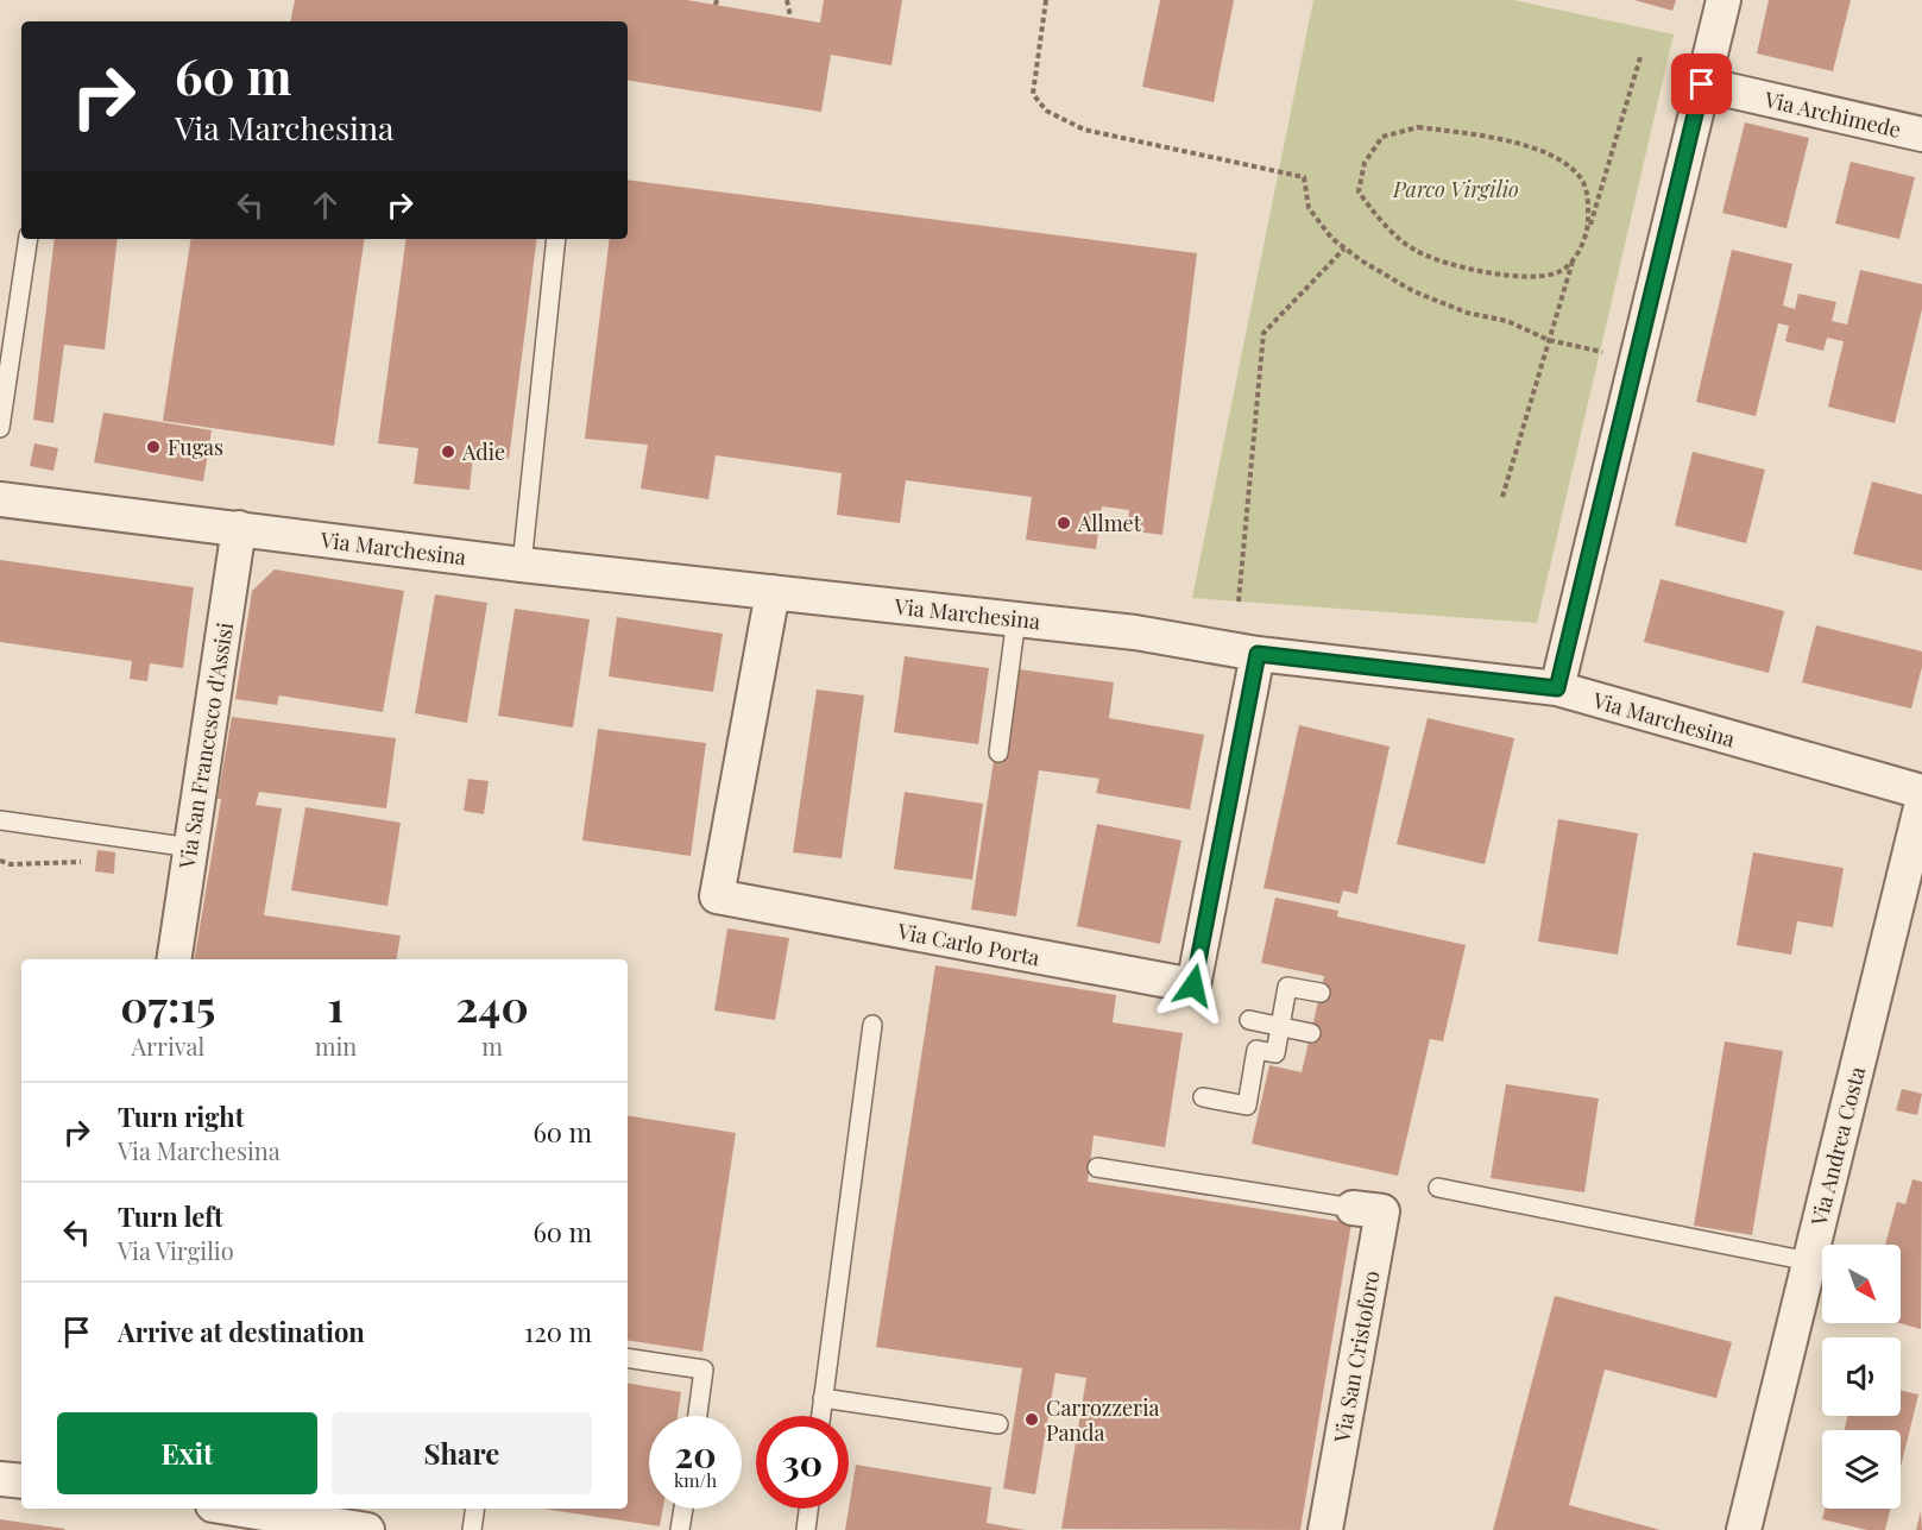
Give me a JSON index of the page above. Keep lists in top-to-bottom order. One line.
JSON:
{"streets":{"street":["Via Archimede","Via Marchesina","Via San Francesco d'Assisi","Via Carlo Porta","Via Andrea Costa","Via San Cristoforo"]},"crossings":[["Via Marchesina","Via San Francesco d'Assisi"],["Via Marchesina","Via Carlo Porta"]],"parks":["Parco Virgilio"],"places":["Fugas","Adie","Allmet","Carrozzeria Panda"],"north":"bottom right","page":{"turn":["60 m","Via Marchesina"],"eta":["07:15","Arrival","1","min","240","m"],"list":[{"name":"Turn right","note":"Via Marchesina","value":"60 m"},{"name":"Turn left","note":"Via Virgilio","value":"60 m"},{"name":"Arrive at destination","value":"120 m"}],"buttons":["Exit","Share"],"speed":"20 km/h","limit":"30"}}
